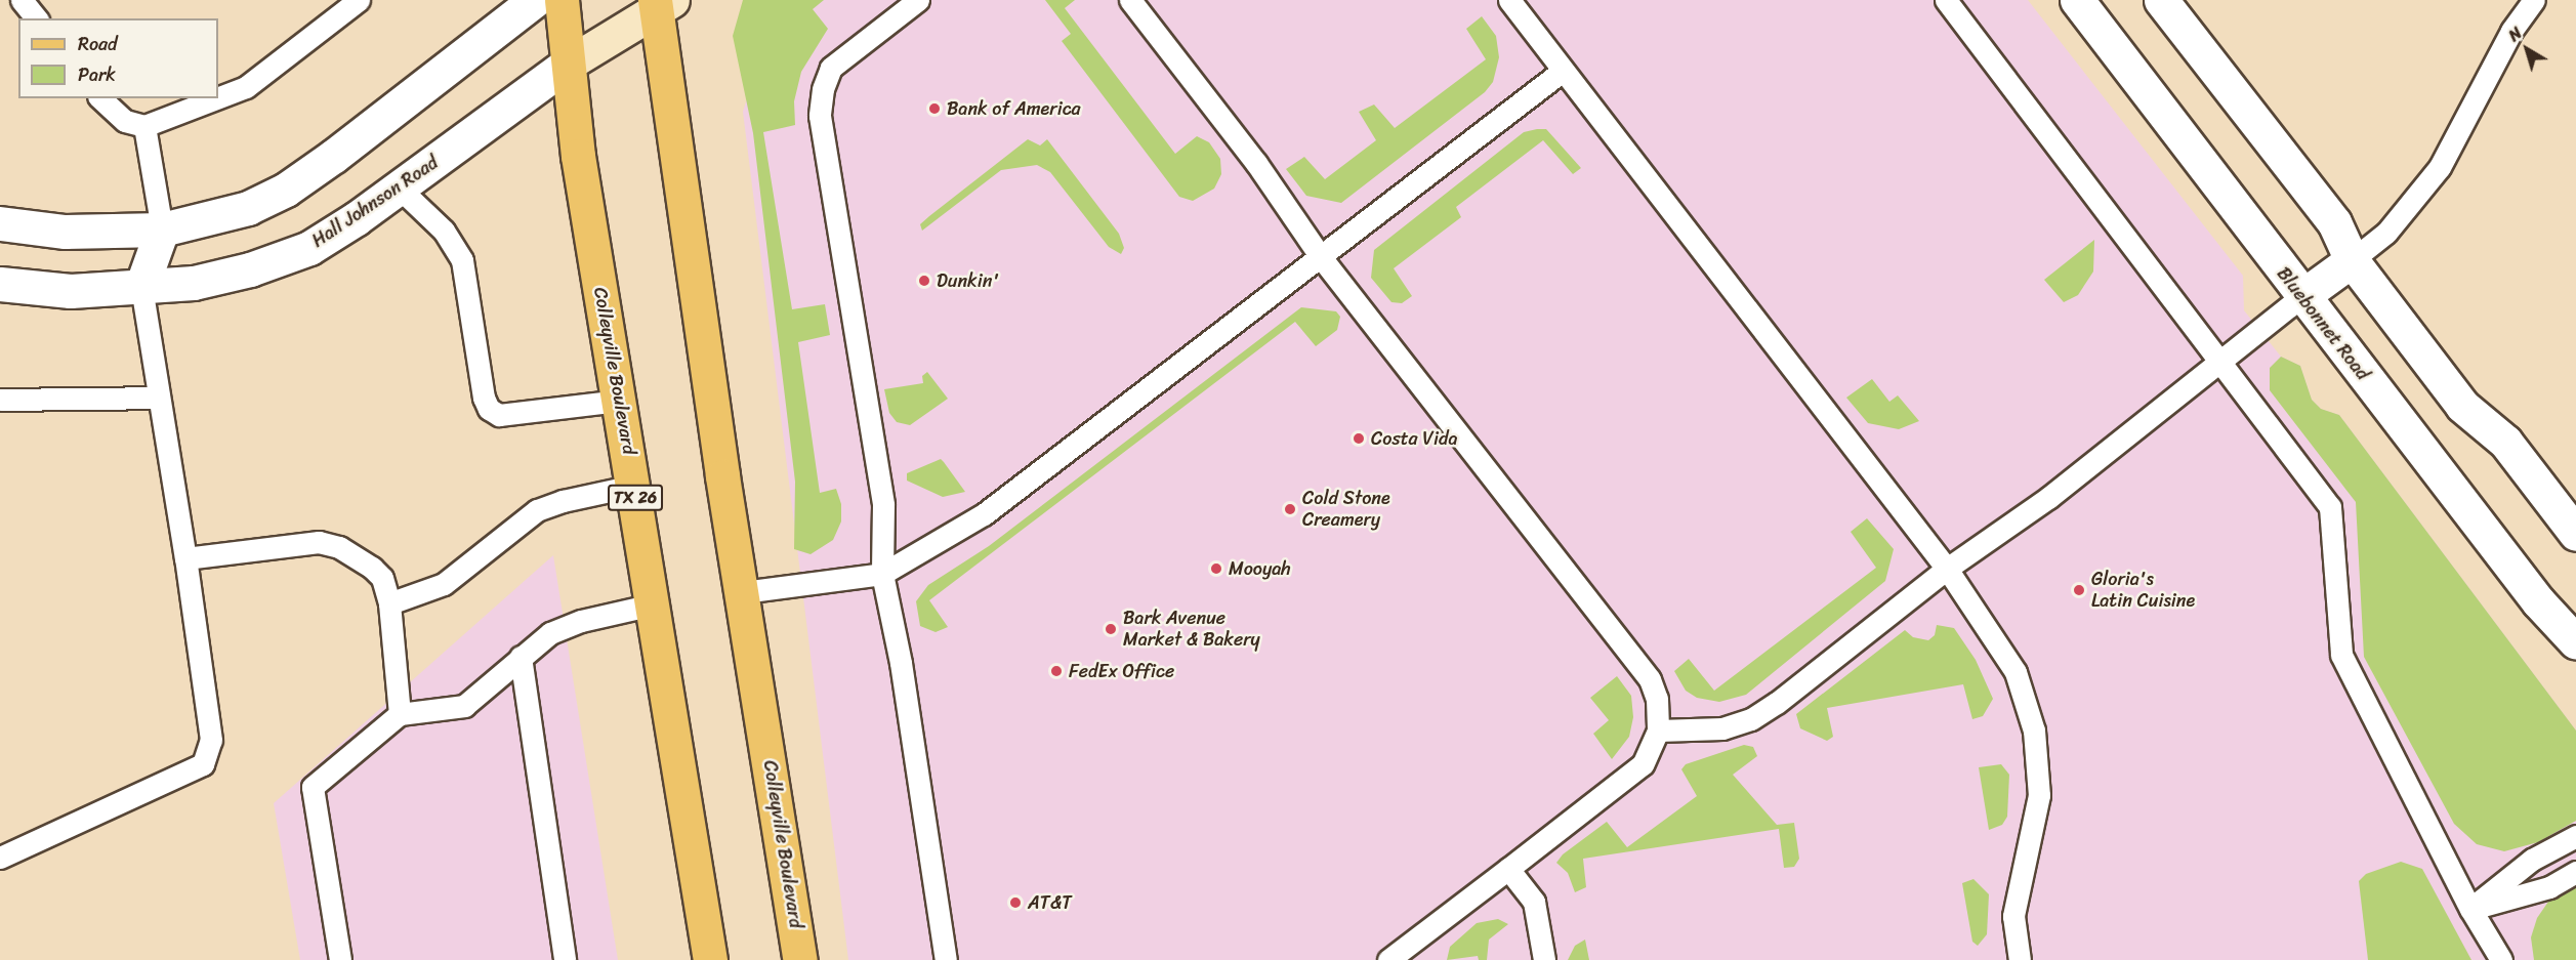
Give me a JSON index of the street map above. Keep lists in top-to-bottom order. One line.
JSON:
{"streets":{"main road":["Hall Johnson Road","Colleyville Boulevard","TX 26"],"street":["Bluebonnet Road"]},"crossings":[["Hall Johnson Road","Colleyville Boulevard"]],"places":["Bank of America","Dunkin'","Costa Vida","Cold Stone Creamery","Mooyah","Gloria's Latin Cuisine","Bark Avenue Market & Bakery","FedEx Office","AT&T"],"legend":["Road","Park"],"north":"top left"}
